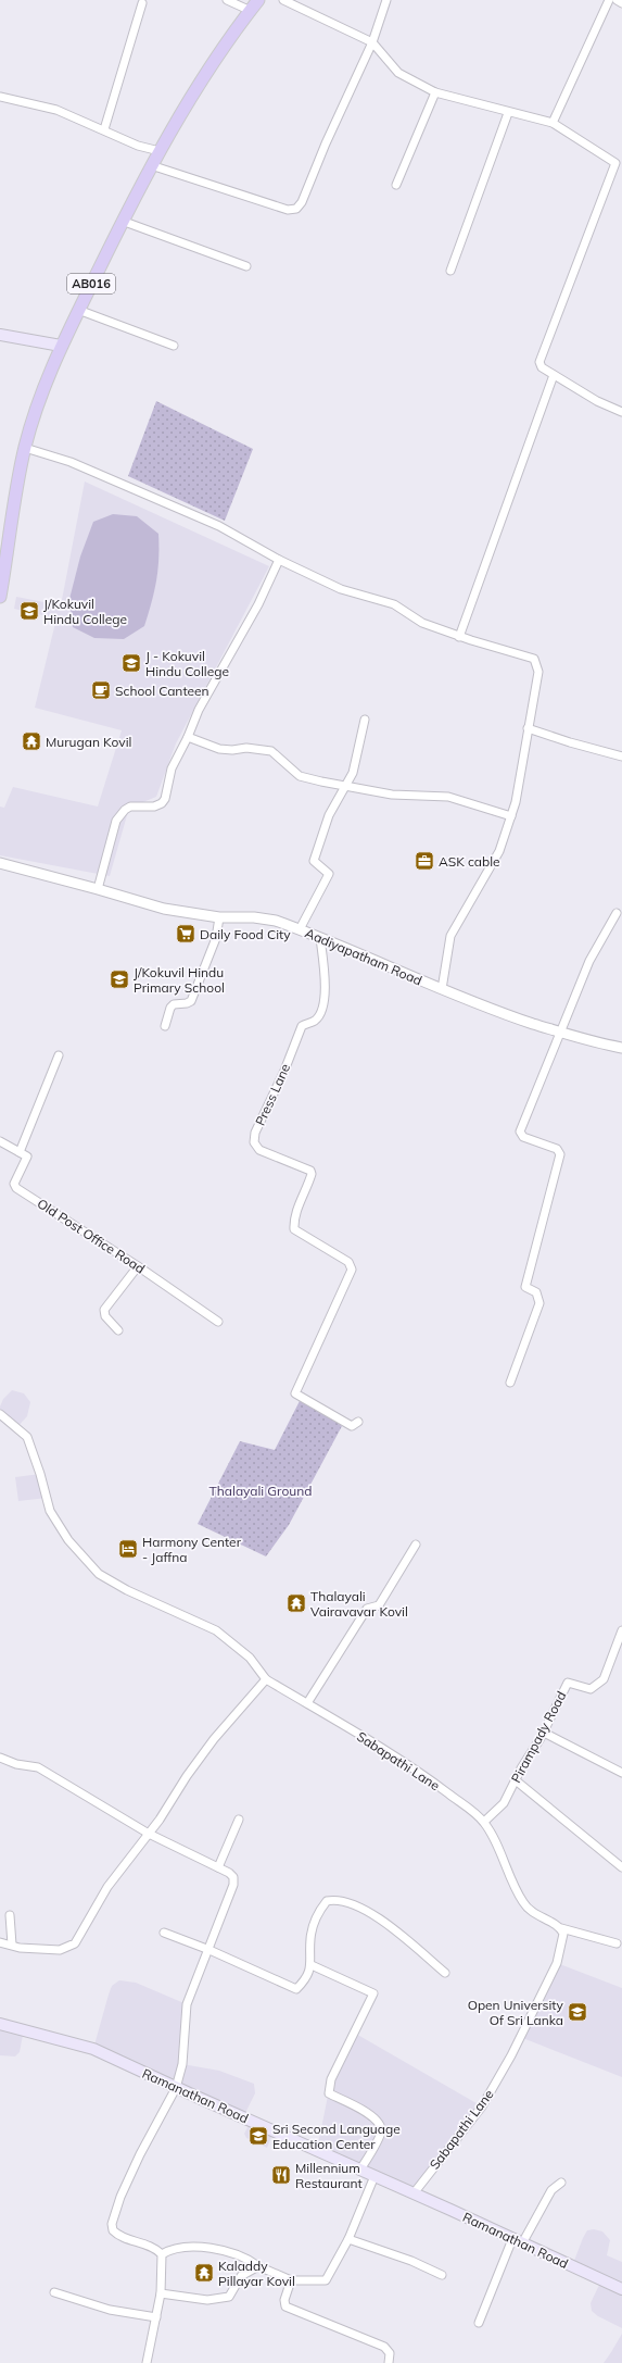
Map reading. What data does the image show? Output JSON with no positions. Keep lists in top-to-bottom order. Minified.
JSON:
{"streets":{"main road":["AB016","Ramanathan Road"],"street":["Aadiyapatham Road","Press Lane","Old Post Office Road","Pirampady Road","Sabapathi Lane"]},"crossings":[["Aadiyapatham Road","Press Lane"],["Pirampady Road","Sabapathi Lane"],["Sabapathi Lane","Ramanathan Road"]],"parks":["Thalayali Ground"],"places":{"school or university":["J/Kokuvil Hindu College","J - Kokuvil Hindu College","J/Kokuvil Hindu Primary School","Open University Of Sri Lanka","Sri Second Language Education Center"],"cafe":["School Canteen"],"temple":["Murugan Kovil","Thalayali Vairavavar Kovil","Kaladdy Pillayar Kovil"],"office":["ASK cable"],"supermarket":["Daily Food City"],"hotel":["Harmony Center - Jaffna"],"restaurant":["Millennium Restaurant"]}}
